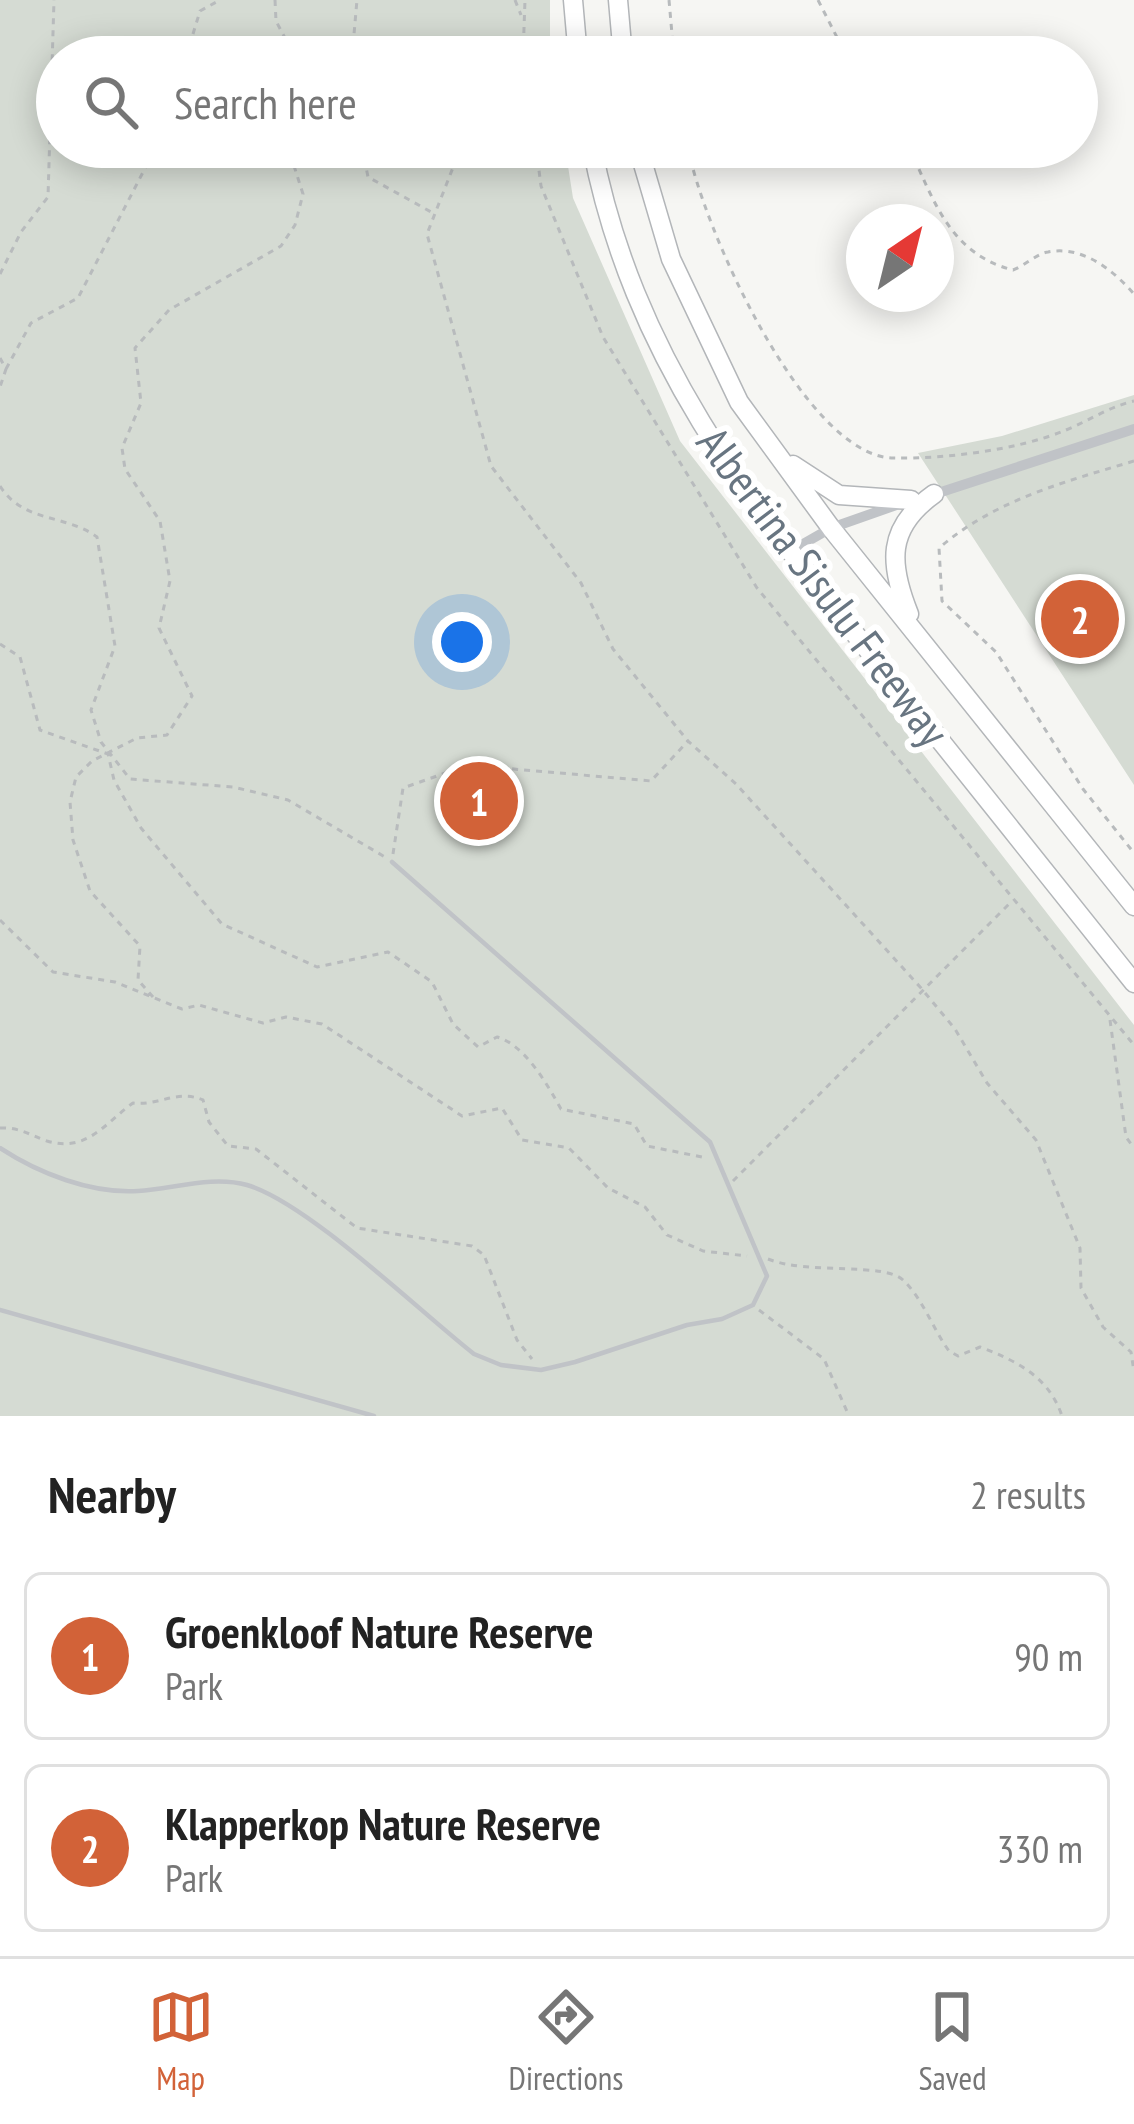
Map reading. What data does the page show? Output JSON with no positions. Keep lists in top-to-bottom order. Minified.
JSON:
{"streets":{"highway":["Albertina Sisulu Freeway"]},"north":"top right","page":{"search":"Search here","pins":["2","1"],"heading":["Nearby","2 results"],"list":[{"mark":"1","name":"Groenkloof Nature Reserve","note":"Park","value":"90 m"},{"mark":"2","name":"Klapperkop Nature Reserve","note":"Park","value":"330 m"}],"nav":["Map","Directions","Saved"]}}
